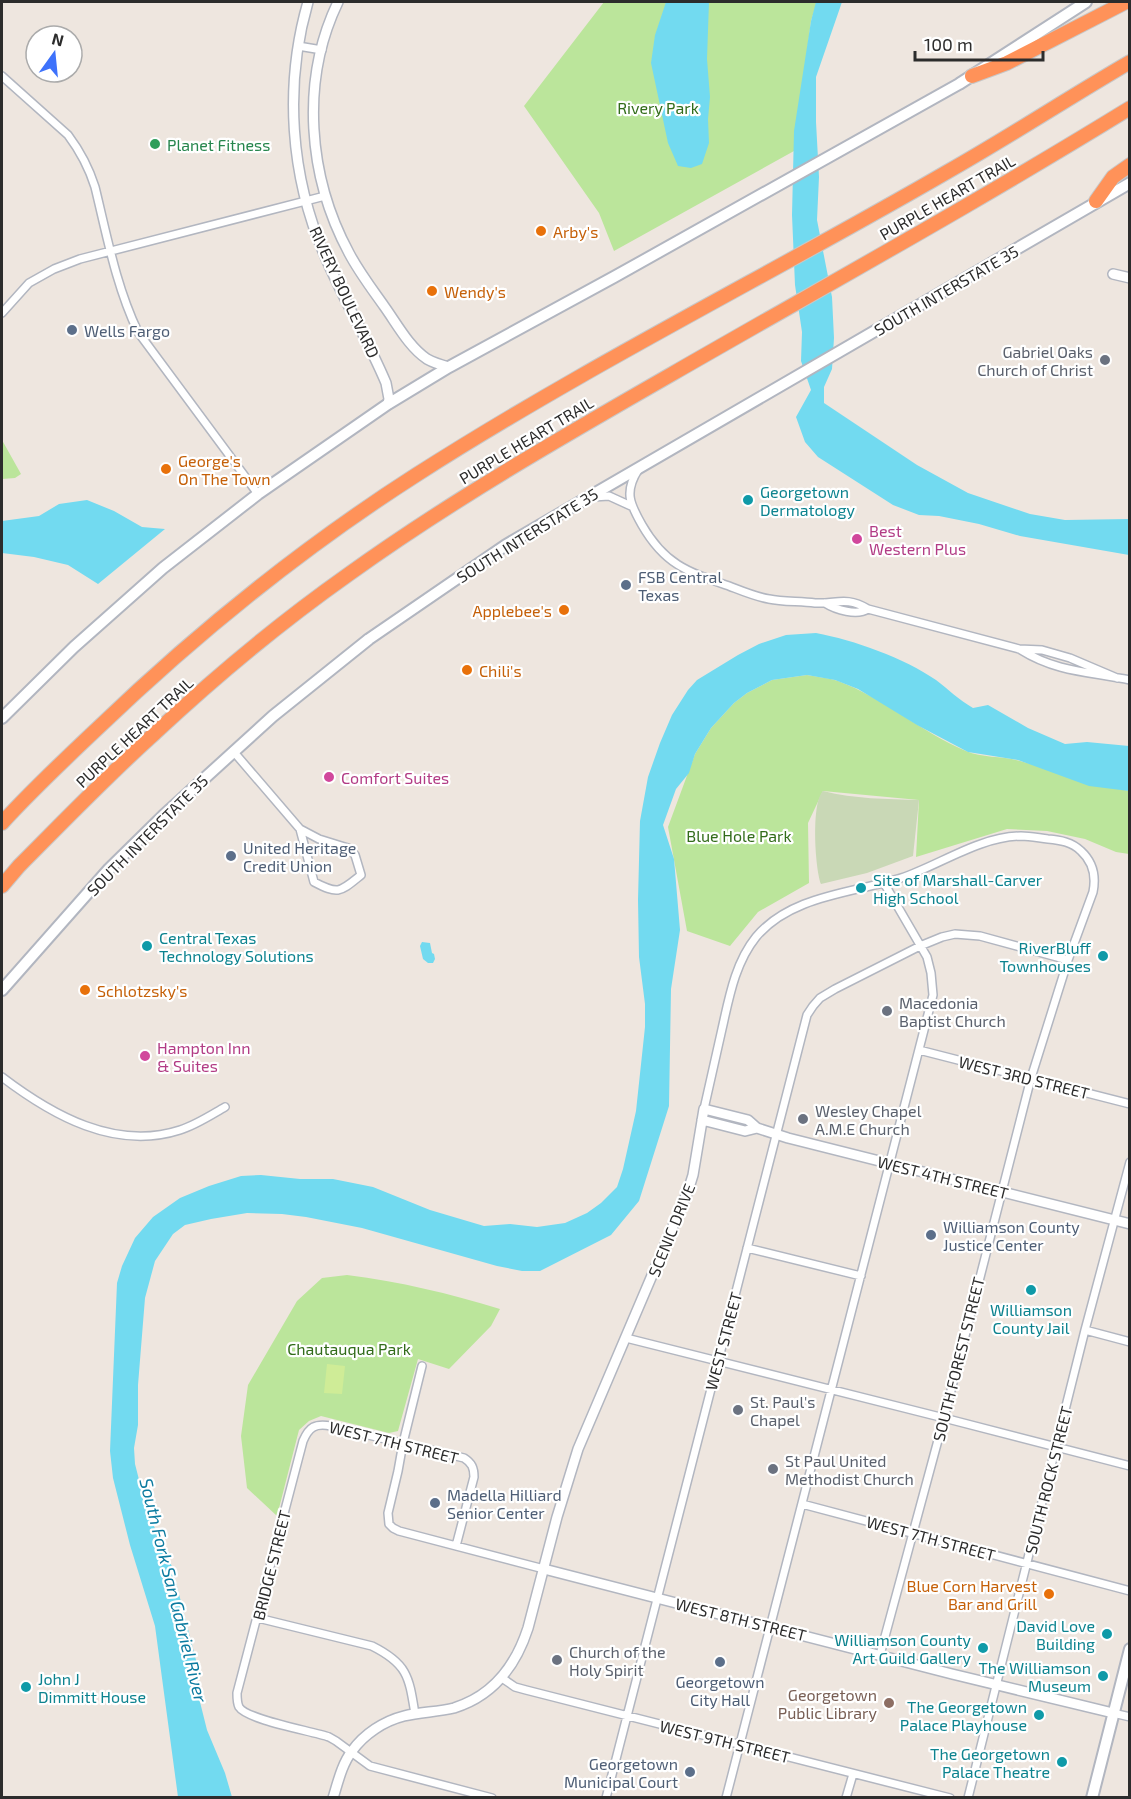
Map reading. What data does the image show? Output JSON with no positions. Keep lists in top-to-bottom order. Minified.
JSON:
{"streets":{"highway":["PURPLE HEART TRAIL"],"main road":["SOUTH INTERSTATE 35"],"street":["RIVERY BOULEVARD","WEST 3RD STREET","WEST 4TH STREET","SCENIC DRIVE","WEST STREET","SOUTH FOREST STREET","WEST 7TH STREET","SOUTH ROCK STREET","BRIDGE STREET","WEST 8TH STREET","WEST 9TH STREET"]},"crossings":[["WEST 3RD STREET","SOUTH FOREST STREET"],["WEST 4TH STREET","SCENIC DRIVE"],["WEST 4TH STREET","WEST STREET"],["WEST 4TH STREET","SOUTH FOREST STREET"],["WEST 4TH STREET","SOUTH ROCK STREET"],["SCENIC DRIVE","WEST STREET"],["SCENIC DRIVE","SOUTH FOREST STREET"],["SCENIC DRIVE","BRIDGE STREET"],["SCENIC DRIVE","WEST 8TH STREET"],["SCENIC DRIVE","WEST 9TH STREET"],["WEST STREET","SOUTH FOREST STREET"],["WEST STREET","WEST 8TH STREET"],["WEST STREET","WEST 9TH STREET"],["SOUTH FOREST STREET","WEST 7TH STREET"],["SOUTH FOREST STREET","WEST 8TH STREET"],["WEST 7TH STREET","SOUTH ROCK STREET"],["WEST 7TH STREET","BRIDGE STREET"],["WEST 7TH STREET","WEST 8TH STREET"],["SOUTH ROCK STREET","WEST 8TH STREET"]],"water":["South Fork San Gabriel River"],"parks":["Rivery Park","Blue Hole Park","Chautauqua Park"],"places":["Planet Fitness","Arby's","Wendy's","Wells Fargo","Gabriel Oaks Church of Christ","George's On The Town","Georgetown Dermatology","Best Western Plus","FSB Central Texas","Applebee's","Chili's","Comfort Suites","United Heritage Credit Union","Site of Marshall-Carver High School","Central Texas Technology Solutions","RiverBluff Townhouses","Schlotzsky's","Macedonia Baptist Church","Hampton Inn & Suites","Wesley Chapel A.M.E Church","Williamson County Justice Center","Williamson County Jail","St. Paul's Chapel","St Paul United Methodist Church","Madella Hilliard Senior Center","Blue Corn Harvest Bar and Grill","David Love Building","Williamson County Art Guild Gallery","Church of the Holy Spirit","Georgetown City Hall","The Williamson Museum","John J Dimmitt House","Georgetown Public Library","The Georgetown Palace Playhouse","The Georgetown Palace Theatre","Georgetown Municipal Court"],"scale_bar":"100 m","north":"top"}
